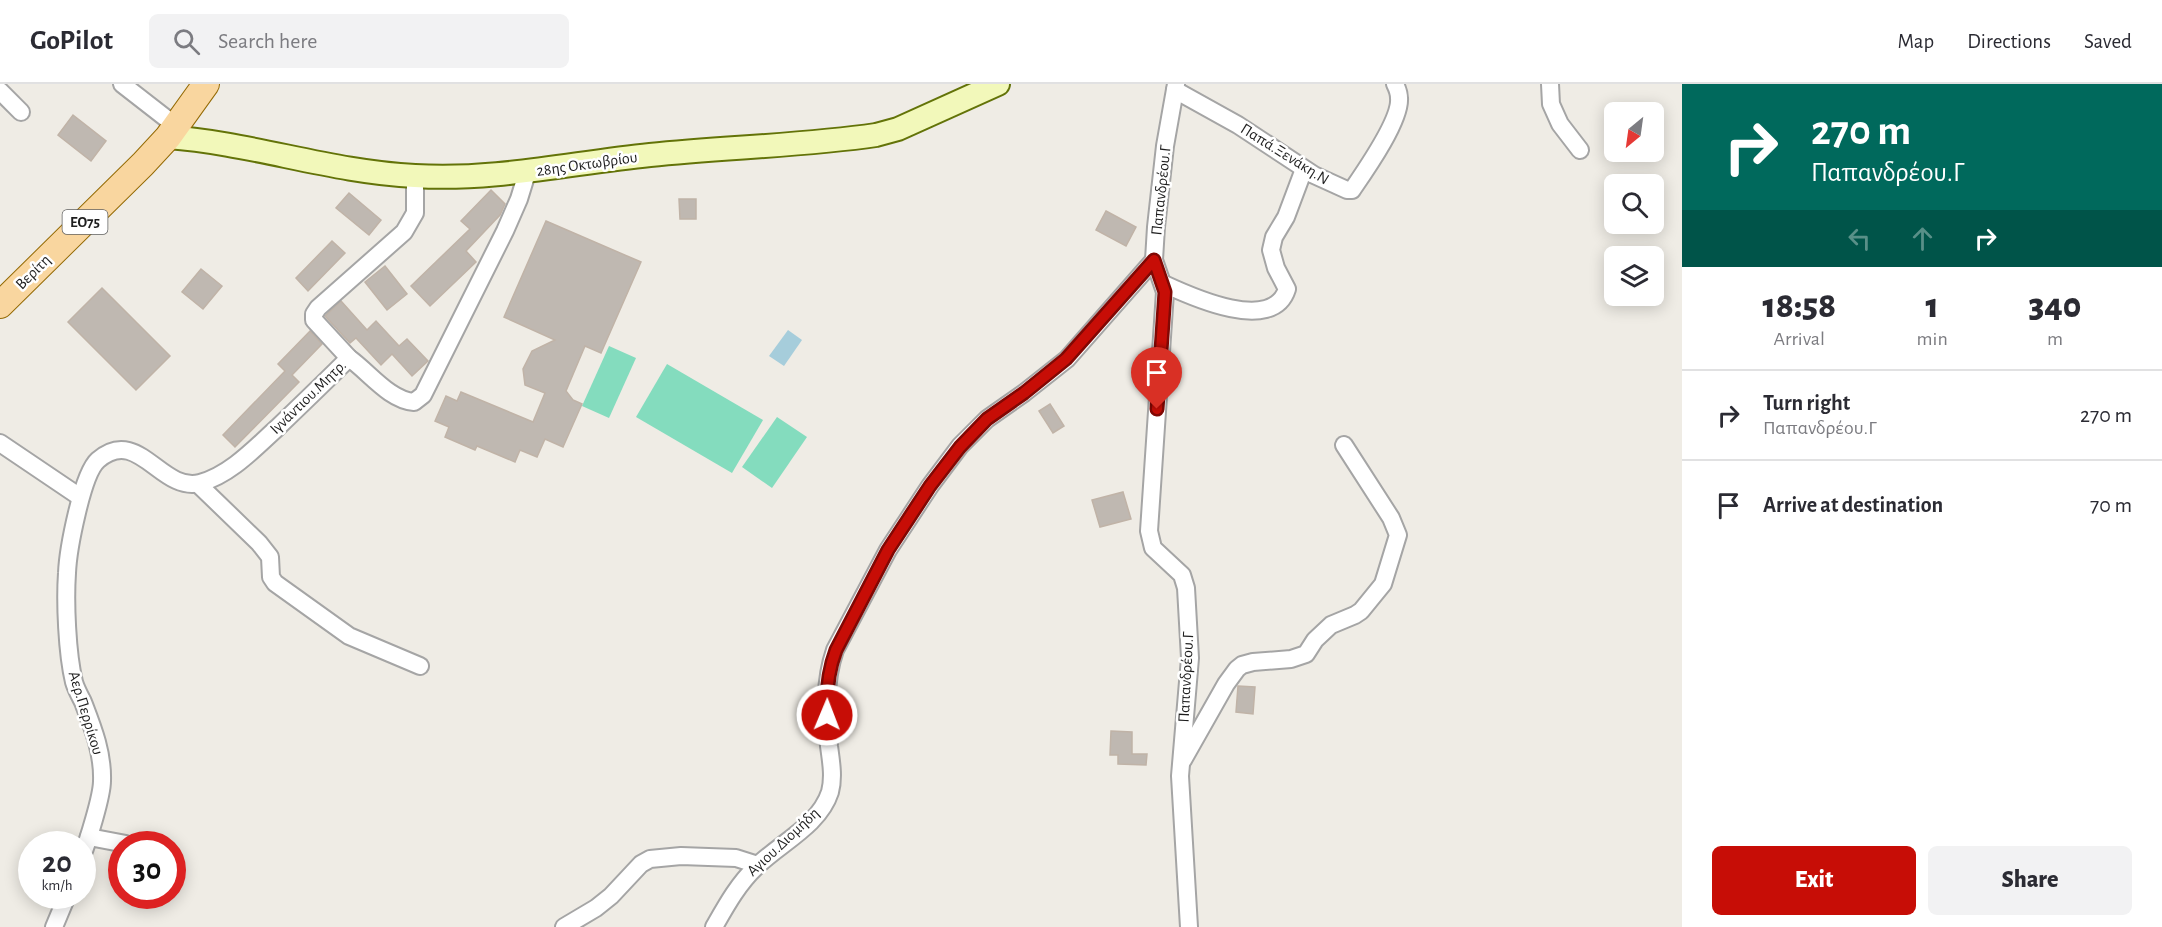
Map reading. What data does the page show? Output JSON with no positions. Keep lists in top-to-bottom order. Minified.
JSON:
{"streets":{"main road":["28ης Οκτωβρίου","ΕΟ75","Βερίτη"],"street":["Παπά.Ξενάκη.Ν","Παπανδρέου.Γ","Ιγνάντιου.Μητρ.","Αερ.Περρίκου","Αγιου.Διομήδη"]},"crossings":[["Παπά.Ξενάκη.Ν","Παπανδρέου.Γ"],["28ης Οκτωβρίου","ΕΟ75"],["28ης Οκτωβρίου","Βερίτη"],["28ης Οκτωβρίου","Ιγνάντιου.Μητρ."],["Παπανδρέου.Γ","Αγιου.Διομήδη"],["ΕΟ75","Βερίτη"]],"north":"bottom left","page":{"header":"GoPilot","search":"Search here","nav":["Map","Directions","Saved"],"turn":["270 m","Παπανδρέου.Γ"],"eta":["18:58","Arrival","1","min","340","m"],"list":[{"name":"Turn right","note":"Παπανδρέου.Γ","value":"270 m"},{"name":"Arrive at destination","value":"70 m"}],"speed":"20 km/h","limit":"30","buttons":["Exit","Share"]}}
